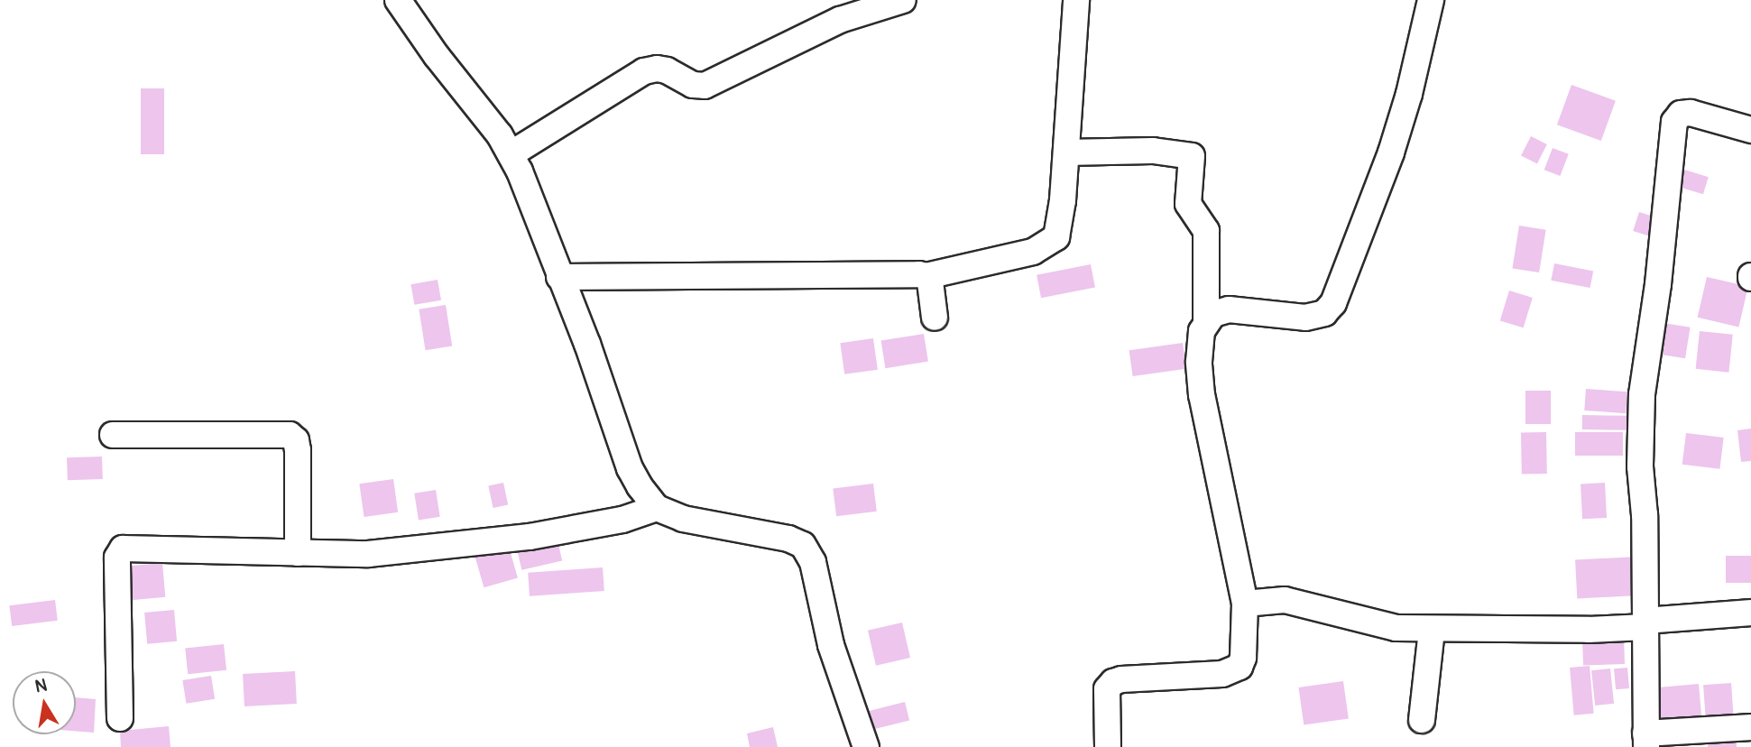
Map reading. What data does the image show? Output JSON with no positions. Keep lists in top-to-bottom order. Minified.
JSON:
{"north":"top"}
